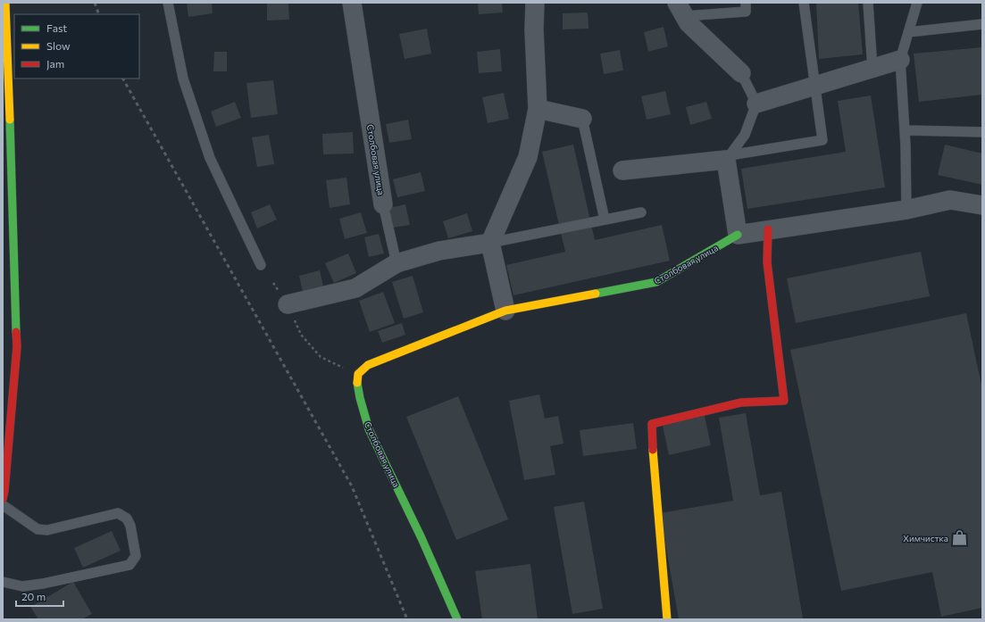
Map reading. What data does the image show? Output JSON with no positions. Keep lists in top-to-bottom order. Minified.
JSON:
{"streets":{"street":["Столбовая улица"]},"places":{"shop":["Химчистка"]},"legend":["Fast","Slow","Jam"],"scale_bar":"20 m"}
